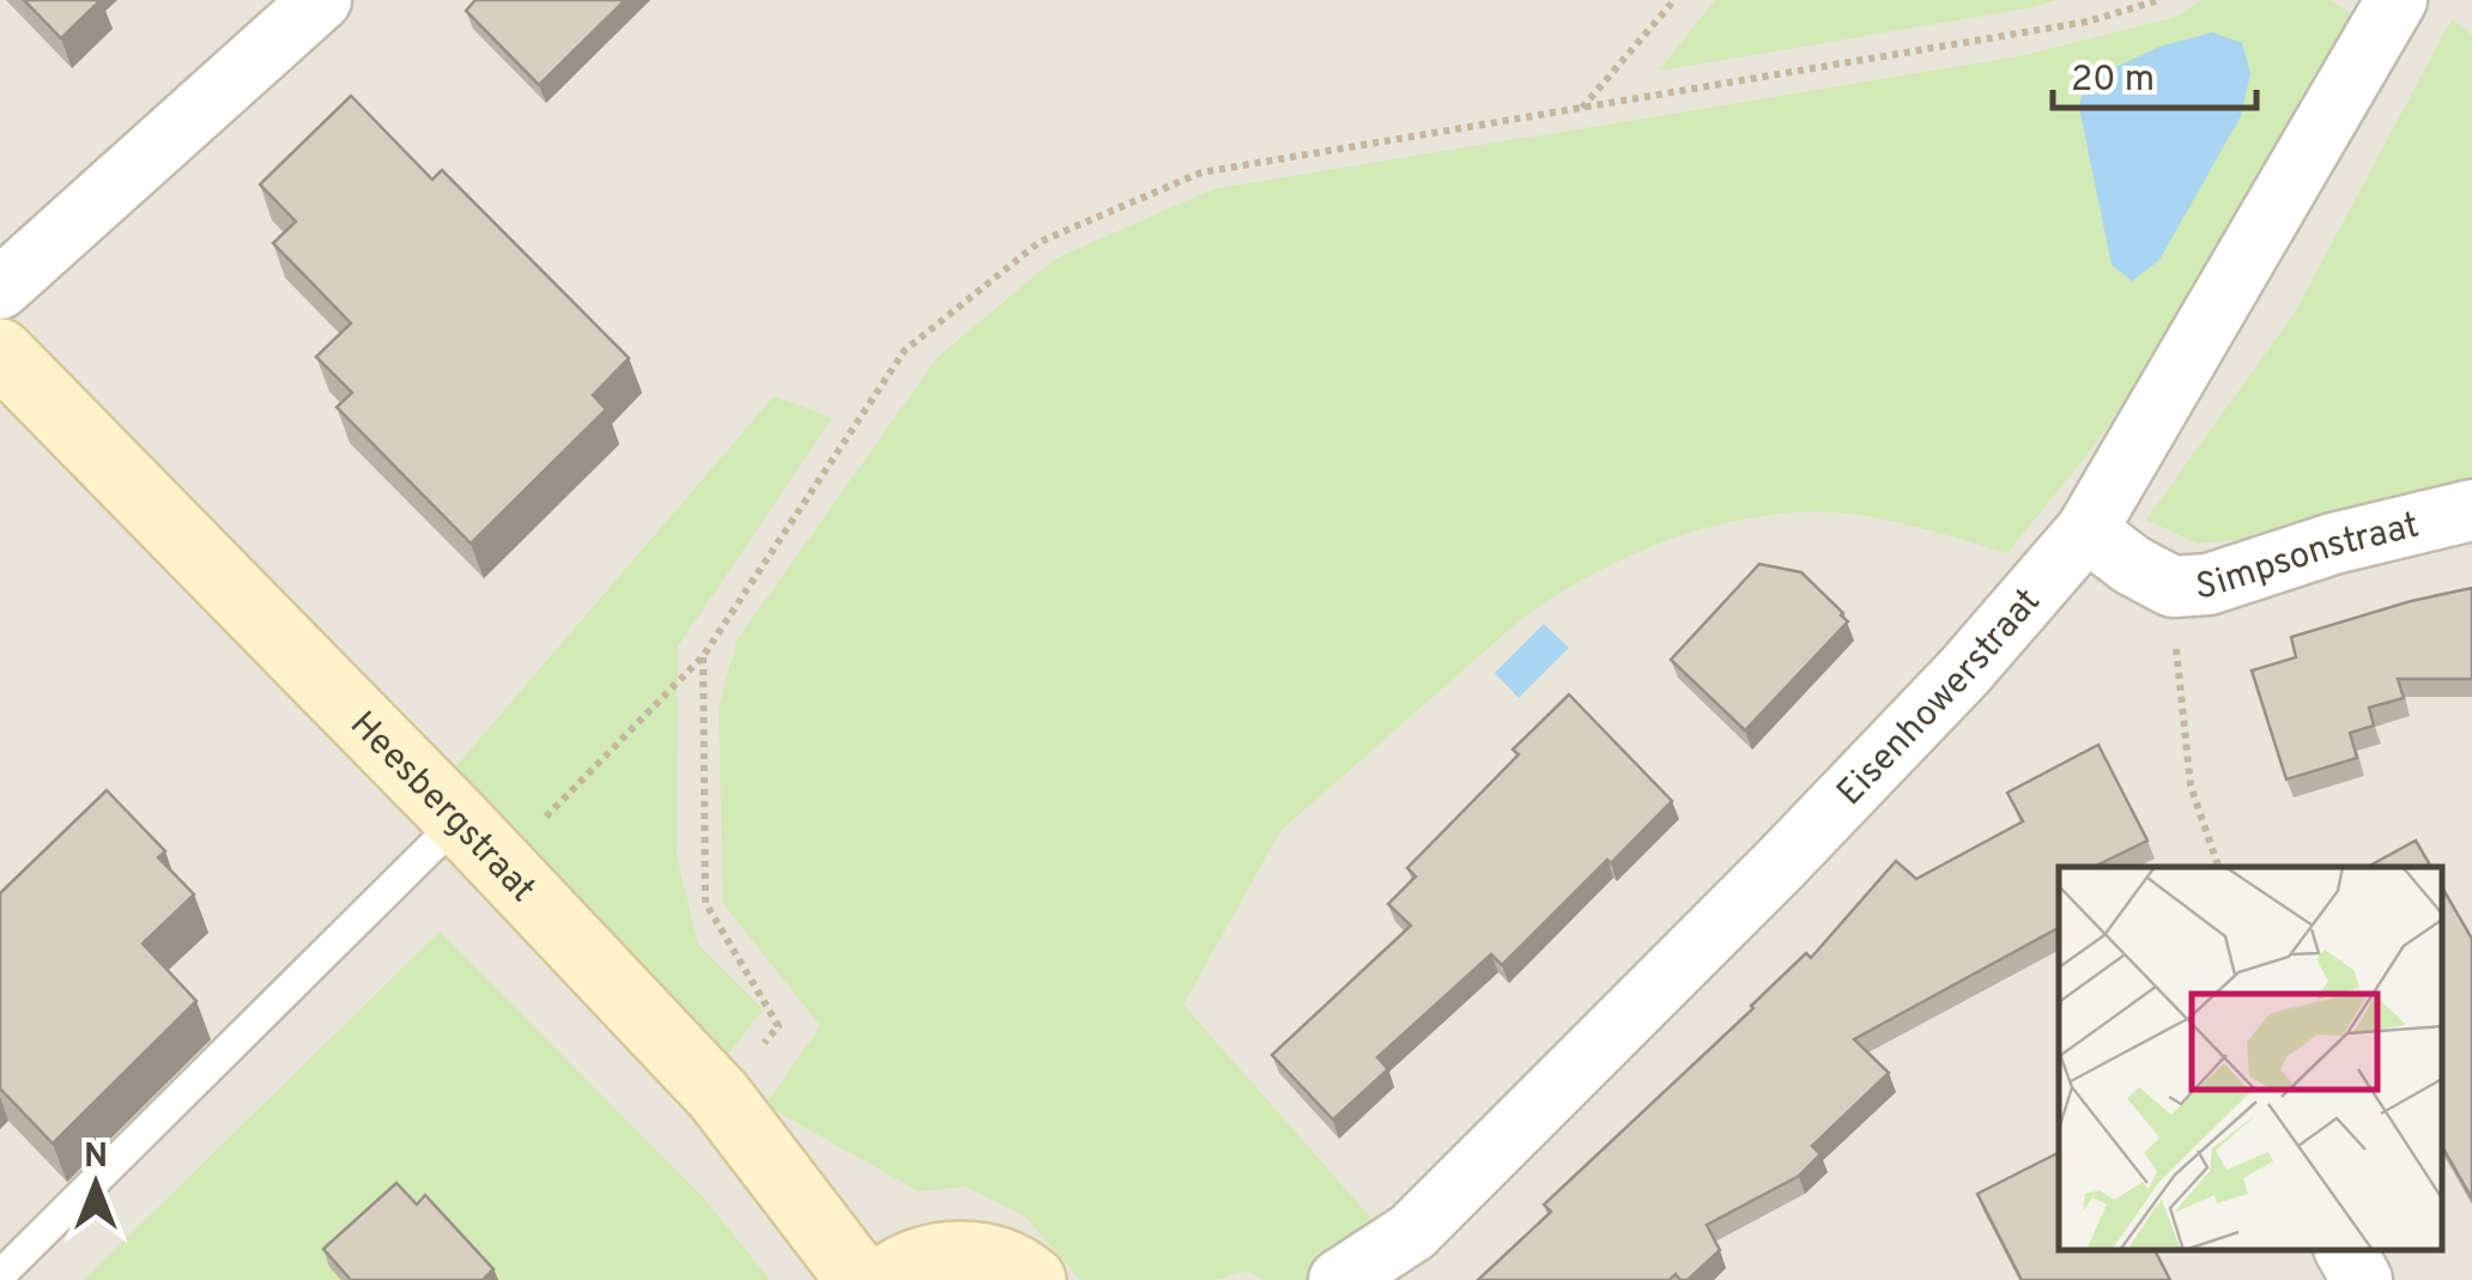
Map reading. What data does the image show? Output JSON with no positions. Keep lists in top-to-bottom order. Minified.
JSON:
{"streets":{"street":["Simpsonstraat","Eisenhowerstraat","Heesbergstraat"]},"crossings":[["Simpsonstraat","Eisenhowerstraat"]],"scale_bar":"20 m","north":"top"}
